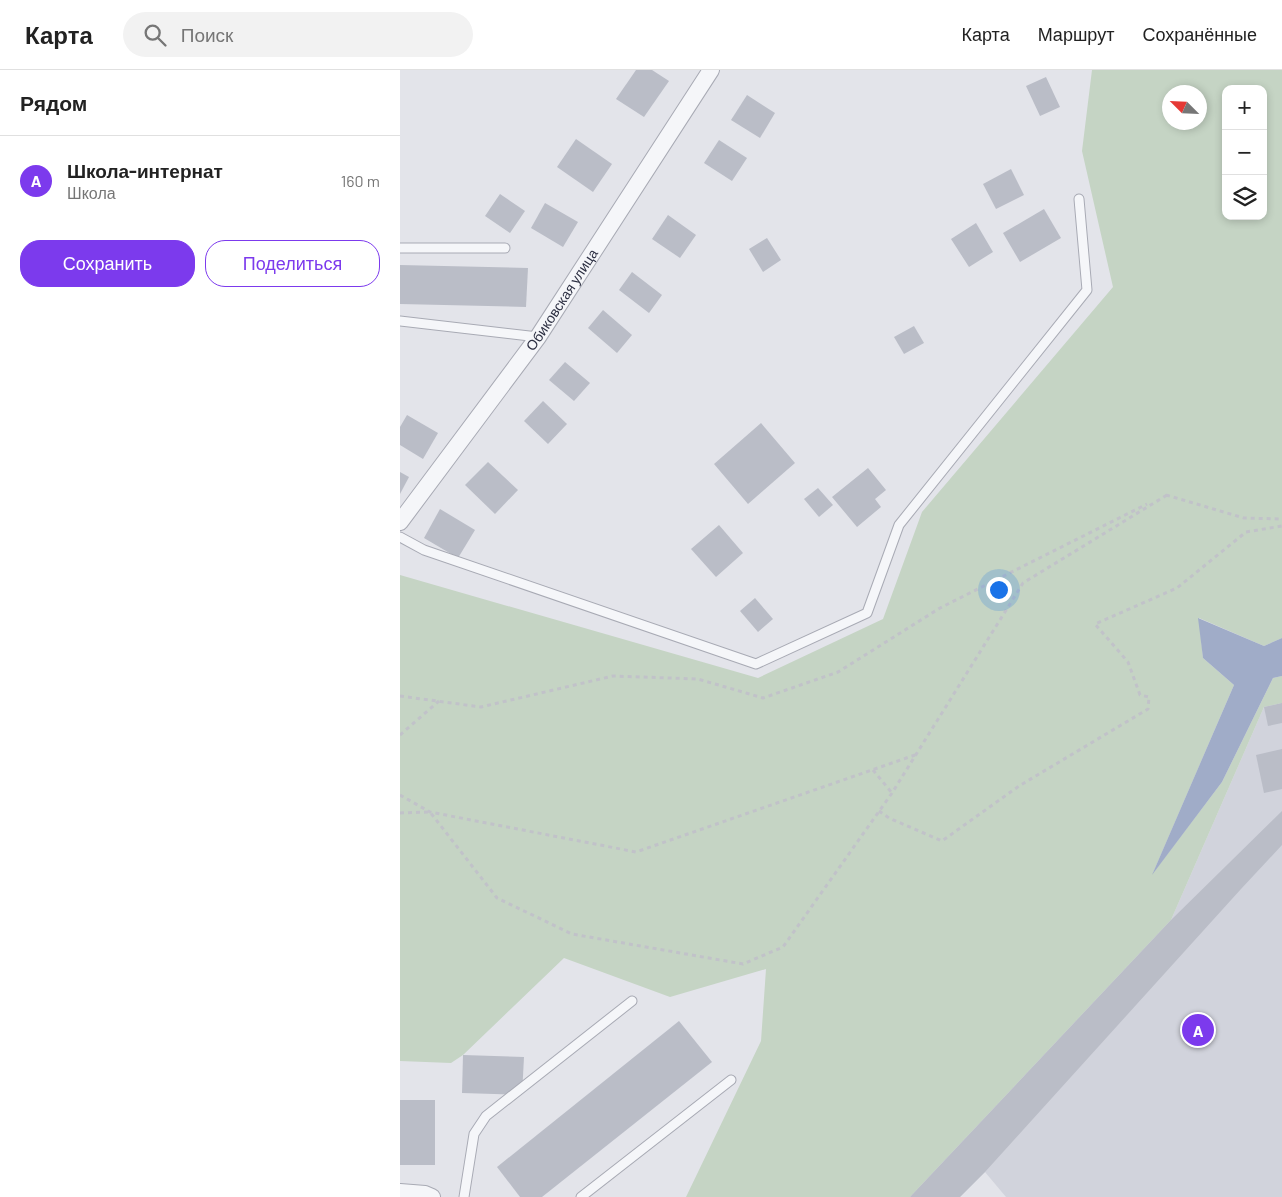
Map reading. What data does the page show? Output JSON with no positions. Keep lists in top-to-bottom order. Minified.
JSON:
{"streets":{"street":["Обиковская улица"]},"north":"top left","page":{"header":"Карта","search":"Поиск","nav":["Карта","Маршрут","Сохранённые"],"heading":"Рядом","map_buttons":["+","−"],"list":[{"mark":"A","name":"Школа-интернат","note":"Школа","value":"160 m"}],"buttons":["Сохранить","Поделиться"],"pins":"A"}}
